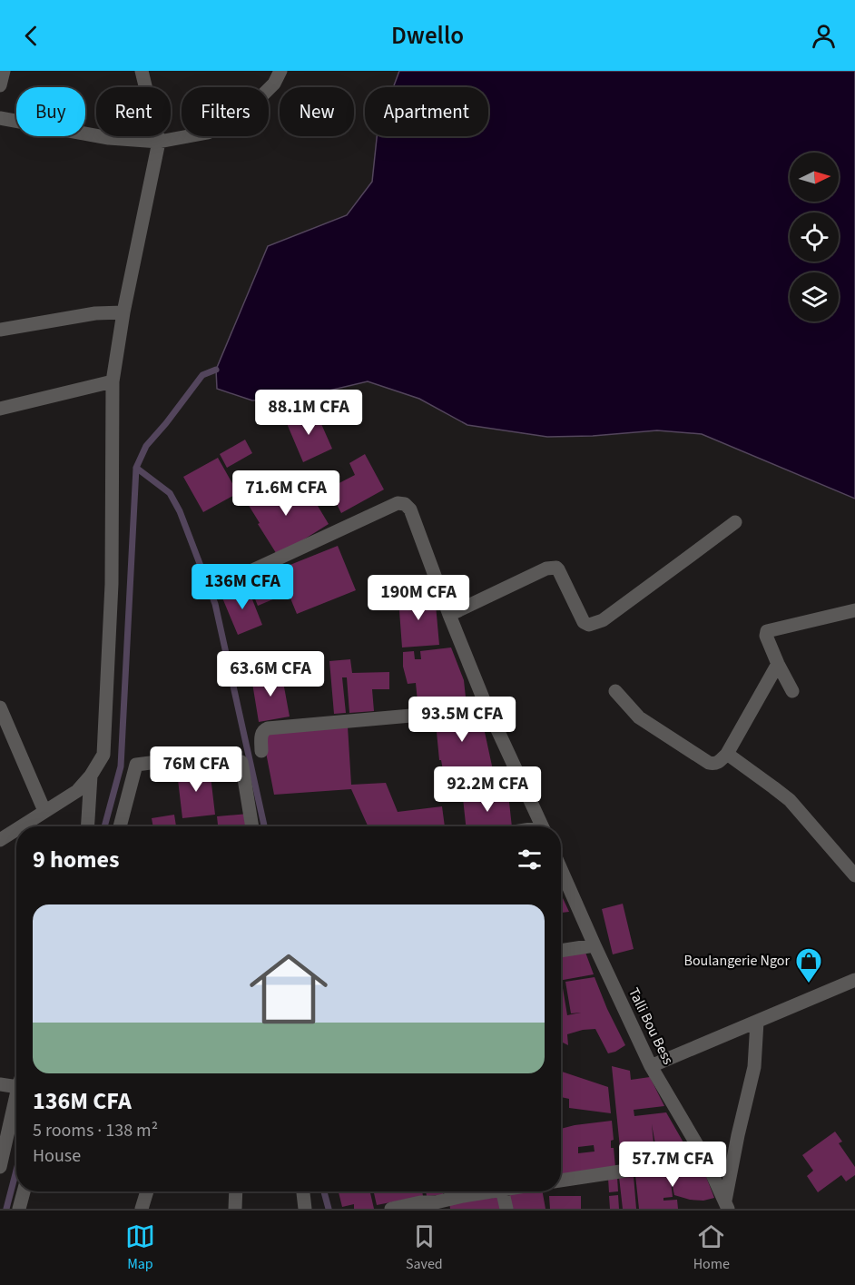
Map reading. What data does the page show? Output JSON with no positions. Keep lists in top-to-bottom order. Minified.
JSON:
{"streets":{"street":["Talli Bou Bess"]},"places":{"shop":["Boulangerie Ngor"]},"north":"right","page":{"header":"Dwello","chip":["Buy","Rent","Filters","New","Apartment"],"price":["88.1M CFA","71.6M CFA","136M CFA","190M CFA","63.6M CFA","93.5M CFA","76M CFA","92.2M CFA","57.7M CFA"],"heading":"9 homes","list":[{"name":"136M CFA","note":"5 rooms · 138 m² · House"}],"tabs":["Map","Saved","Home"]}}
